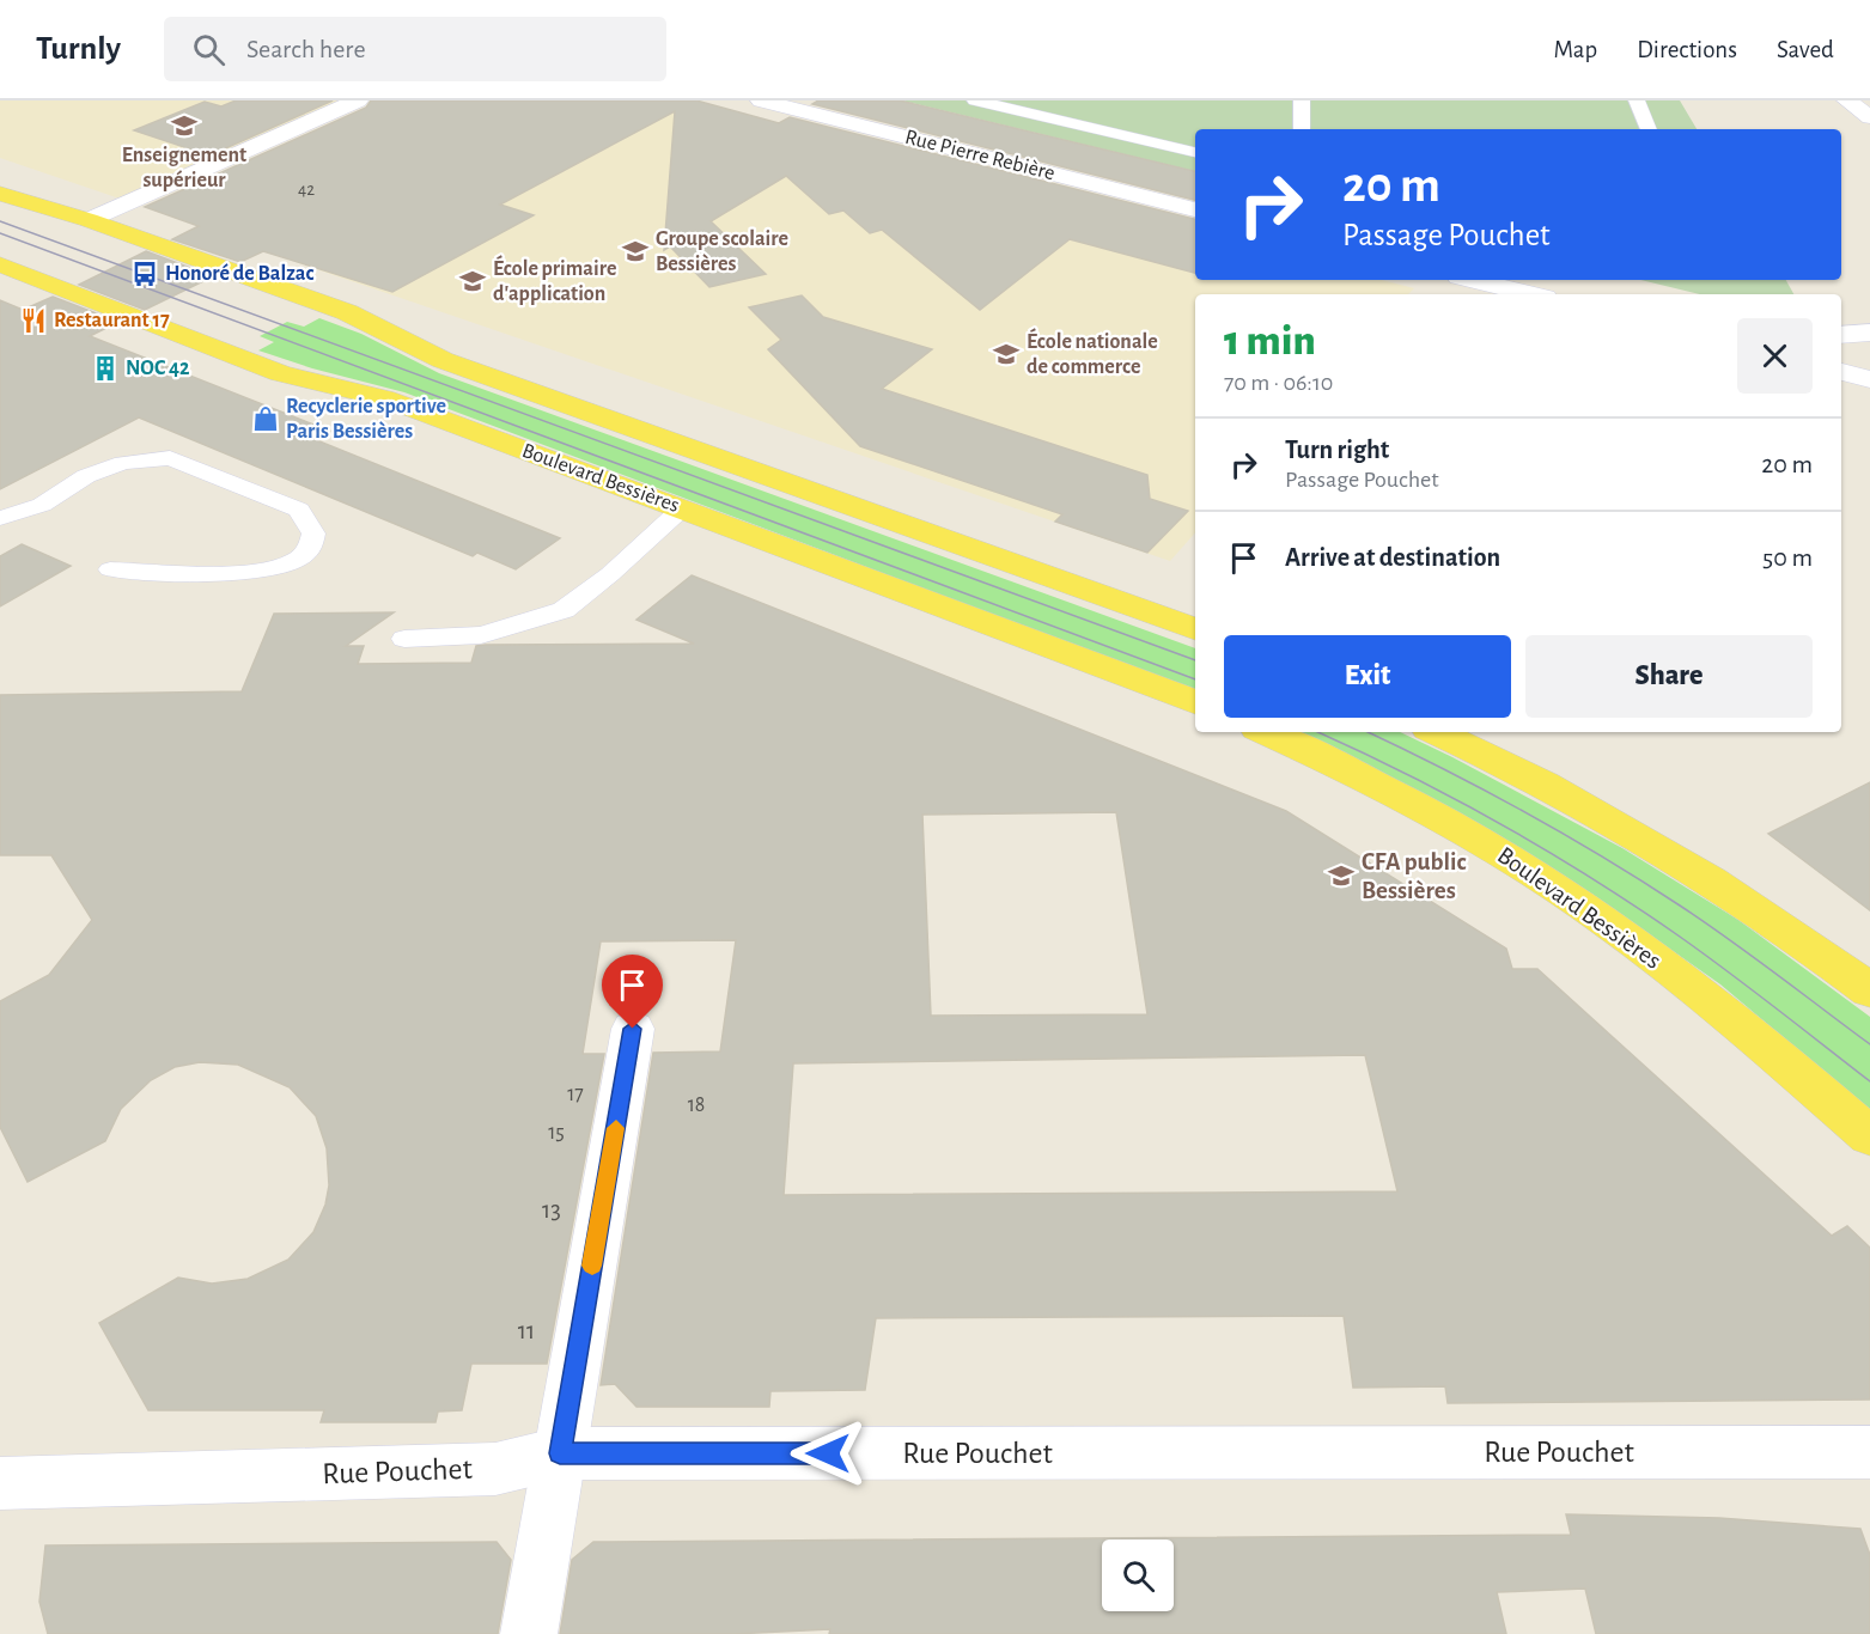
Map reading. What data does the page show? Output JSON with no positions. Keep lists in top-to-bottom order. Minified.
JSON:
{"streets":{"main road":["Boulevard Bessières"],"street":["Rue Pierre Rebière","Rue Pouchet"]},"places":{"school or university":["Enseignement supérieur","Groupe scolaire Bessières","École primaire d'application","École nationale de commerce","CFA public Bessières"],"bus stop":["Honoré de Balzac"],"restaurant":["Restaurant 17"],"building":["NOC 42"],"shop":["Recyclerie sportive Paris Bessières"]},"house_numbers":["42","17","18","15","13","11"],"page":{"header":"Turnly","search":"Search here","nav":["Map","Directions","Saved"],"turn":["20 m","Passage Pouchet"],"heading":["1 min","70 m · 06:10"],"list":[{"name":"Turn right","note":"Passage Pouchet","value":"20 m"},{"name":"Arrive at destination","value":"50 m"}],"buttons":["Exit","Share"]}}
